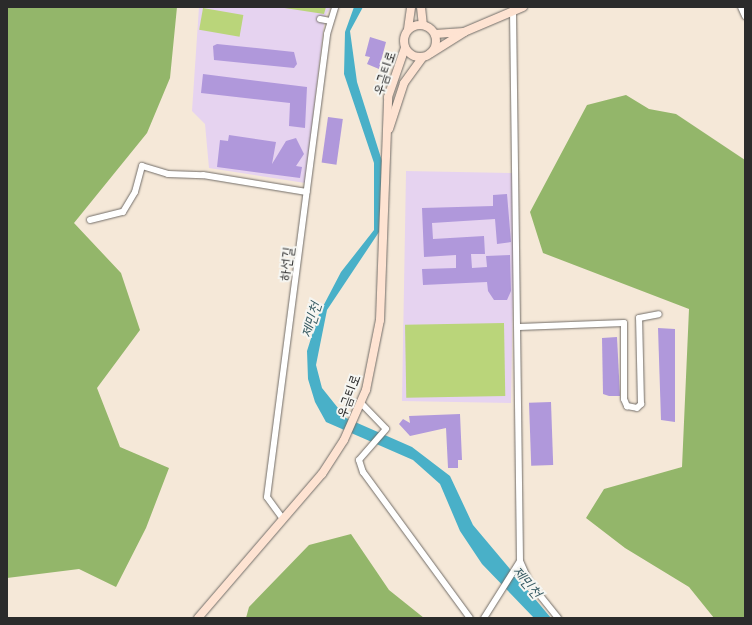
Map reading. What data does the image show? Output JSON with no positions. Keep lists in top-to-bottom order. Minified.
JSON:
{"streets":{"main road":["우금티로"],"street":["하선길"]},"crossings":[["우금티로","하선길"]],"water":["제민천"]}
